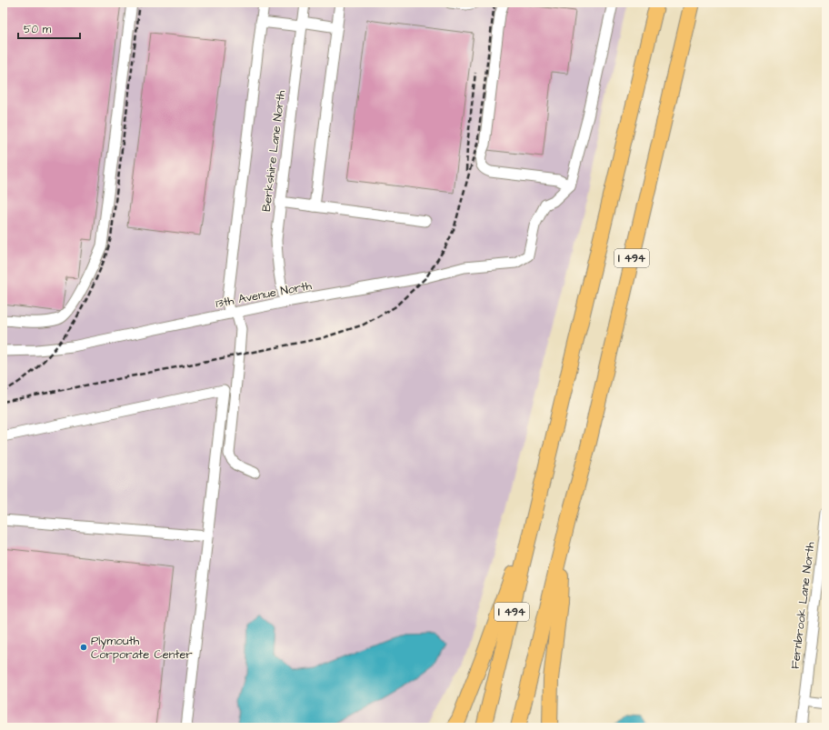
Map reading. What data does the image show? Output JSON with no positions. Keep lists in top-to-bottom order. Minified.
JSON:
{"streets":{"highway":["I 494"],"street":["Berkshire Lane North","13th Avenue North","Fernbrook Lane North"]},"crossings":[["Berkshire Lane North","13th Avenue North"]],"places":["Plymouth Corporate Center"],"scale_bar":"50 m"}
